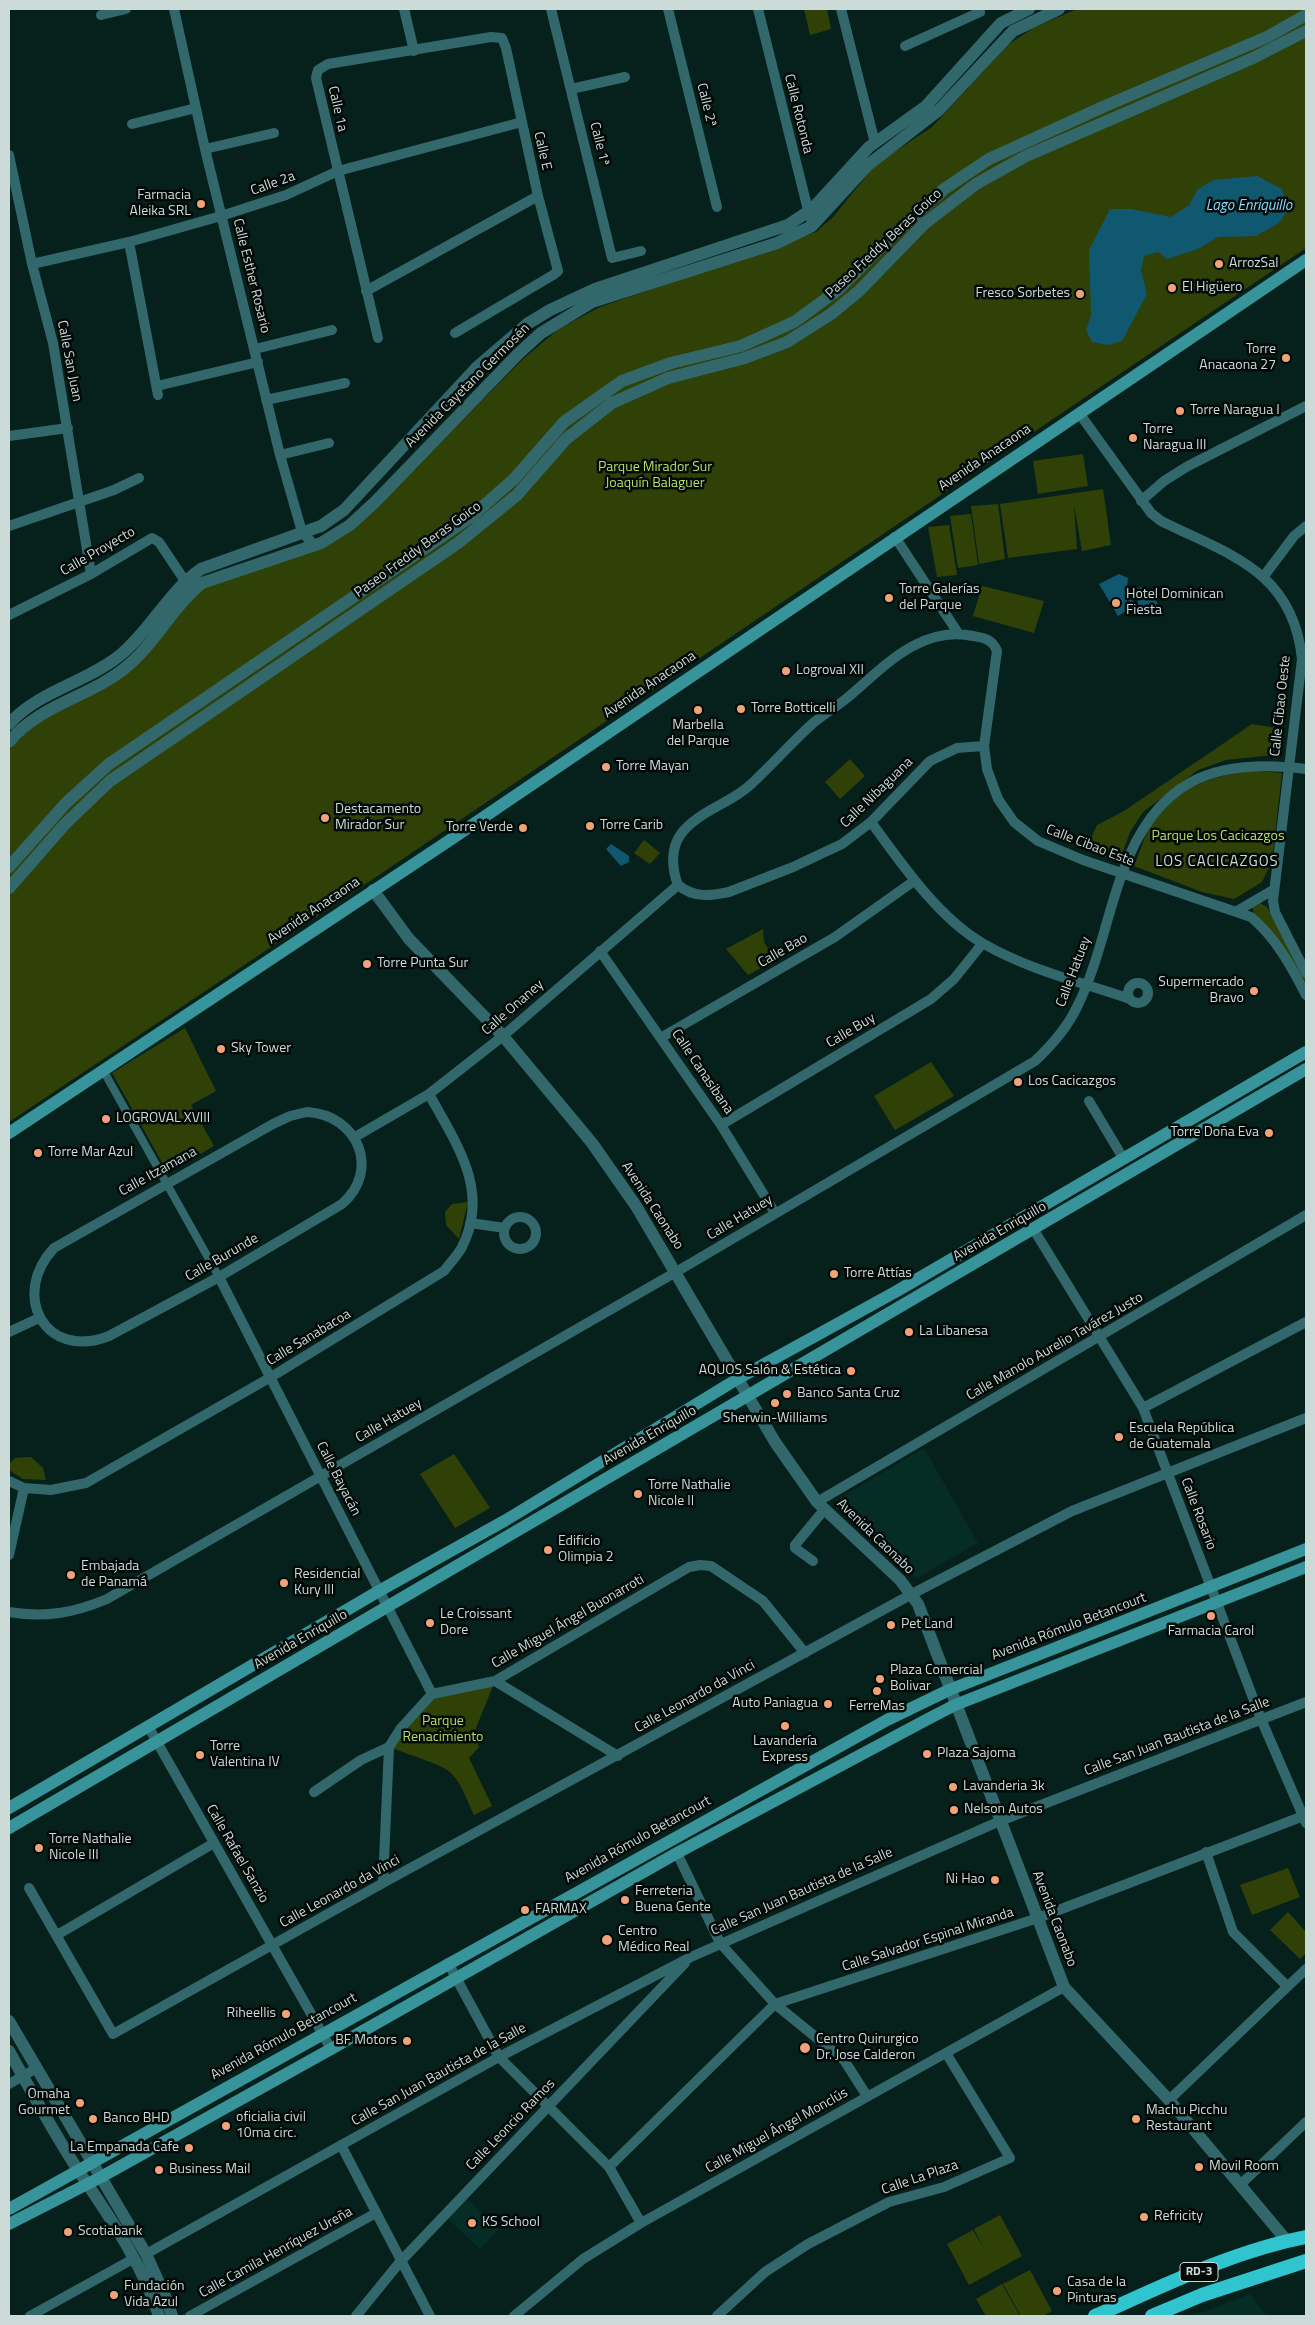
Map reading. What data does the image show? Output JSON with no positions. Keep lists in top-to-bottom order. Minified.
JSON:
{"streets":{"highway":["RD-3"],"main road":["Avenida Anacaona","Avenida Enriquillo","Avenida Rómulo Betancourt"],"street":["Calle 2ª","Calle 1a","Calle Rotonda","Calle 1ª","Calle E","Calle 2a","Paseo Freddy Beras Goico","Calle Esther Rosario","Calle San Juan","Avenida Cayetano Germosén","Calle Proyecto","Calle Cibao Oeste","Calle Nibaguana","Calle Cibao Este","Calle Bao","Calle Hatuey","Calle Onaney","Calle Buy","Calle Canasibana","Calle Itzamana","Avenida Caonabo","Calle Burunde","Calle Sanabacoa","Calle Manolo Aurelio Tavárez Justo","Calle Bayacán","Calle Rosario","Calle Miguel Ángel Buonarroti","Calle Leonardo da Vinci","Calle San Juan Bautista de la Salle","Calle Rafael Sanzio","Calle Salvador Espinal Miranda","Calle Leoncio Ramos","Calle Miguel Ángel Monclús","Calle La Plaza","Calle Camila Henríquez Ureña"]},"crossings":[["Calle 1a","Calle E"],["Calle 1a","Calle 2a"],["Calle Rotonda","Avenida Cayetano Germosén"],["Calle E","Calle 2a"],["Calle 2a","Calle Esther Rosario"],["Calle 2a","Calle San Juan"],["Calle Esther Rosario","Avenida Cayetano Germosén"],["Calle San Juan","Calle Proyecto"],["Avenida Cayetano Germosén","Calle Proyecto"],["Avenida Anacaona","Calle Cibao Oeste"],["Avenida Anacaona","Avenida Caonabo"],["Calle Cibao Oeste","Calle Hatuey"],["Calle Nibaguana","Calle Cibao Este"],["Calle Nibaguana","Calle Onaney"],["Calle Cibao Este","Calle Hatuey"],["Calle Bao","Calle Canasibana"],["Calle Hatuey","Calle Canasibana"],["Calle Hatuey","Avenida Caonabo"],["Calle Hatuey","Calle Bayacán"],["Calle Onaney","Calle Canasibana"],["Calle Onaney","Avenida Caonabo"],["Calle Onaney","Calle Burunde"],["Calle Onaney","Calle Sanabacoa"],["Calle Buy","Calle Canasibana"],["Calle Itzamana","Calle Burunde"],["Avenida Caonabo","Avenida Enriquillo"],["Avenida Caonabo","Calle Manolo Aurelio Tavárez Justo"],["Avenida Caonabo","Avenida Rómulo Betancourt"],["Avenida Caonabo","Calle Leonardo da Vinci"],["Avenida Caonabo","Calle San Juan Bautista de la Salle"],["Avenida Caonabo","Calle Salvador Espinal Miranda"],["Avenida Caonabo","Calle Miguel Ángel Monclús"],["Avenida Caonabo","RD-3"],["Avenida Enriquillo","Calle Bayacán"],["Avenida Enriquillo","Calle Rosario"],["Avenida Enriquillo","Calle Rafael Sanzio"],["Calle Burunde","Calle Bayacán"],["Calle Sanabacoa","Calle Bayacán"],["Calle Manolo Aurelio Tavárez Justo","Calle Rosario"],["Calle Bayacán","Calle Miguel Ángel Buonarroti"],["Calle Rosario","Avenida Rómulo Betancourt"],["Calle Rosario","Calle Leonardo da Vinci"],["Calle Rosario","Calle San Juan Bautista de la Salle"],["Calle Rosario","Calle Salvador Espinal Miranda"],["Calle Miguel Ángel Buonarroti","Calle Leonardo da Vinci"],["Avenida Rómulo Betancourt","Calle Rafael Sanzio"],["Calle Leonardo da Vinci","Calle Rafael Sanzio"],["Calle San Juan Bautista de la Salle","Calle Leoncio Ramos"],["Calle Miguel Ángel Monclús","Calle La Plaza"]],"districts":["LOS CACICAZGOS"],"water":["Lago Enriquillo"],"parks":["Parque Mirador Sur Joaquín Balaguer","Parque Los Cacicazgos","Parque Renacimiento"],"places":["Farmacia Aleika SRL","ArrozSal","El Higüero","Fresco Sorbetes","Torre Anacaona 27","Torre Naragua I","Torre Naragua III","Torre Galerías del Parque","Hotel Dominican Fiesta","Logroval XII","Torre Botticelli","Marbella del Parque","Torre Mayan","Destacamento Mirador Sur","Torre Carib","Torre Verde","Torre Punta Sur","Supermercado Bravo","Sky Tower","Los Cacicazgos","LOGROVAL XVIII","Torre Doña Eva","Torre Mar Azul","Torre Attías","La Libanesa","AQUOS Salón & Estética","Banco Santa Cruz","Sherwin-Williams","Escuela República de Guatemala","Torre Nathalie Nicole II","Edificio Olimpia 2","Embajada de Panamá","Residencial Kury III","Farmacia Carol","Le Croissant Dore","Pet Land","Plaza Comercial Bolivar","FerreMas","Auto Paniagua","Lavandería Express","Plaza Sajoma","Torre Valentina IV","Lavanderia 3k","Nelson Autos","Torre Nathalie Nicole III","Ni Hao","Ferreteria Buena Gente","FARMAX","Centro Médico Real","Riheellis","BF Motors","Centro Quirurgico Dr. Jose Calderon","Omaha Gourmet","Banco BHD","Machu Picchu Restaurant","oficialia civil 10ma circ.","La Empanada Cafe","Movil Room","Business Mail","Refricity","KS School","Scotiabank","Casa de la Pinturas","Fundación Vida Azul"]}
